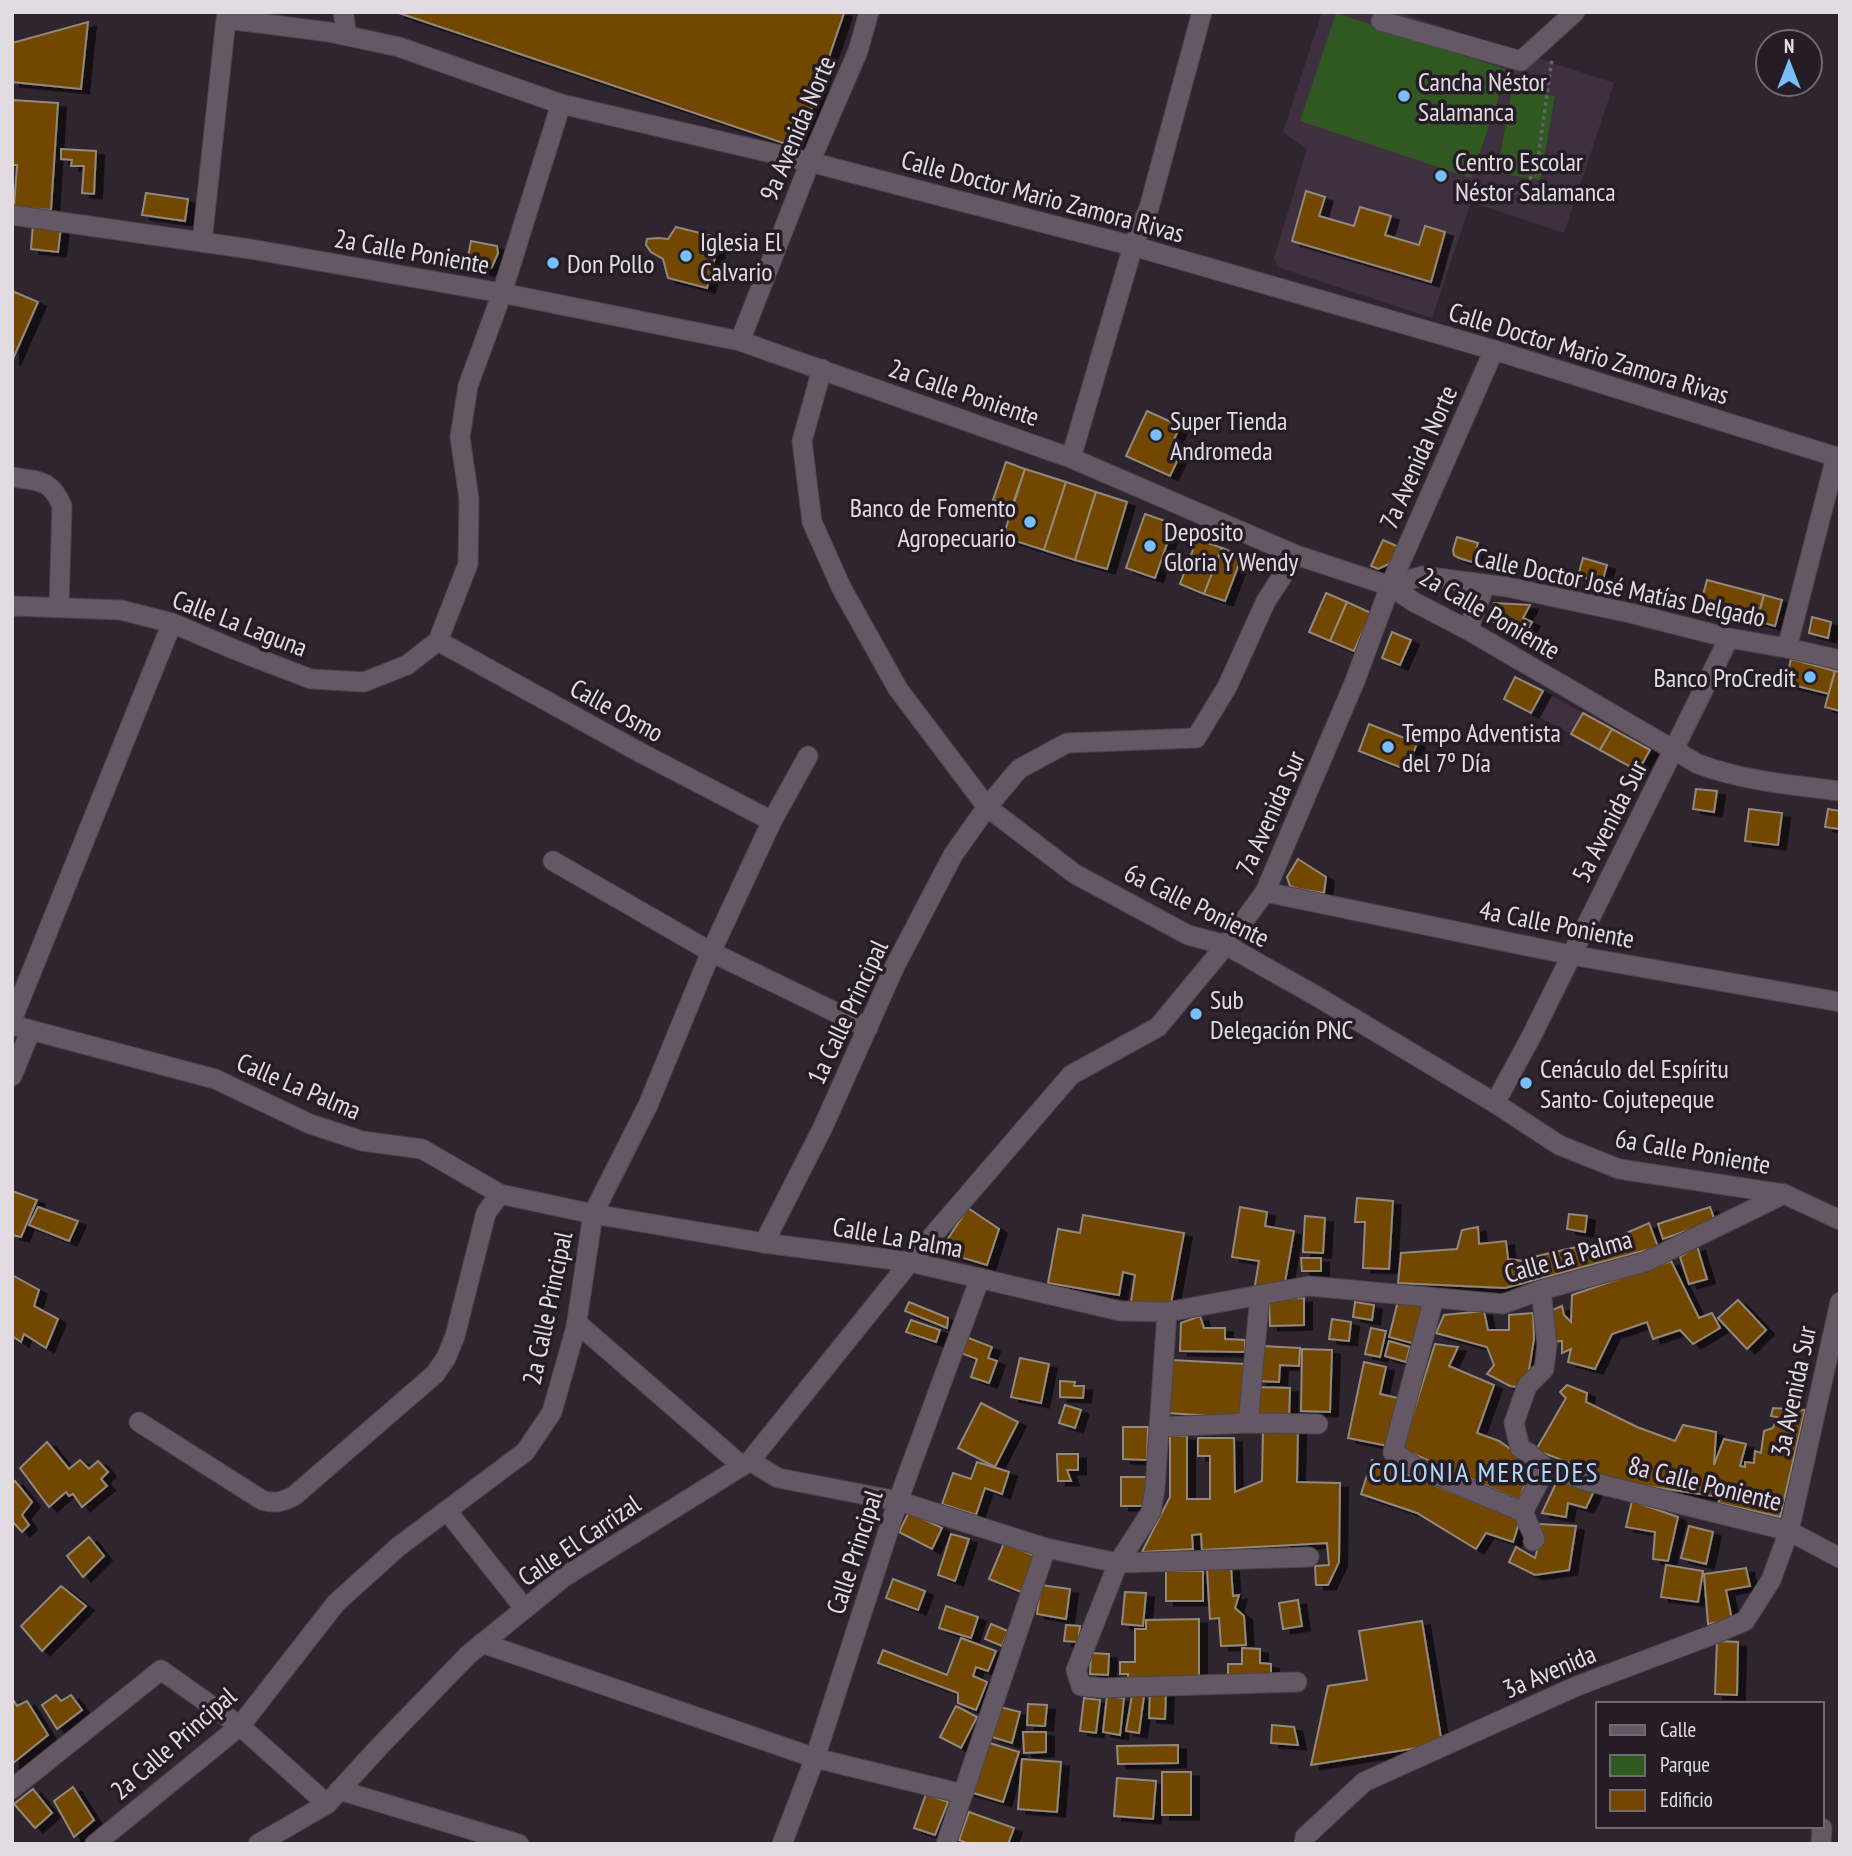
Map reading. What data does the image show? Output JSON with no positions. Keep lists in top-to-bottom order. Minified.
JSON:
{"streets":{"street":["9a Avenida Norte","Calle Doctor Mario Zamora Rivas","2a Calle Poniente","7a Avenida Norte","Calle Doctor José Matías Delgado","Calle La Laguna","Calle Osmo","7a Avenida Sur","5a Avenida Sur","6a Calle Poniente","4a Calle Poniente","1a Calle Principal","Calle La Palma","2a Calle Principal","3a Avenida Sur","8a Calle Poniente","Calle El Carrizal","Calle Principal","3a Avenida"]},"crossings":[["9a Avenida Norte","Calle Doctor Mario Zamora Rivas"],["9a Avenida Norte","2a Calle Poniente"],["Calle Doctor Mario Zamora Rivas","2a Calle Poniente"],["Calle Doctor Mario Zamora Rivas","7a Avenida Norte"],["2a Calle Poniente","7a Avenida Norte"],["2a Calle Poniente","Calle Doctor José Matías Delgado"],["2a Calle Poniente","7a Avenida Sur"],["2a Calle Poniente","5a Avenida Sur"],["2a Calle Poniente","6a Calle Poniente"],["2a Calle Poniente","1a Calle Principal"],["7a Avenida Norte","Calle Doctor José Matías Delgado"],["7a Avenida Norte","7a Avenida Sur"],["Calle Doctor José Matías Delgado","7a Avenida Sur"],["Calle Doctor José Matías Delgado","5a Avenida Sur"],["Calle La Laguna","Calle Osmo"],["Calle Osmo","2a Calle Principal"],["7a Avenida Sur","6a Calle Poniente"],["7a Avenida Sur","4a Calle Poniente"],["7a Avenida Sur","Calle La Palma"],["7a Avenida Sur","Calle El Carrizal"],["5a Avenida Sur","6a Calle Poniente"],["5a Avenida Sur","4a Calle Poniente"],["6a Calle Poniente","1a Calle Principal"],["6a Calle Poniente","Calle La Palma"],["1a Calle Principal","Calle La Palma"],["Calle La Palma","2a Calle Principal"],["Calle La Palma","8a Calle Poniente"],["Calle La Palma","Calle El Carrizal"],["Calle La Palma","Calle Principal"],["3a Avenida Sur","8a Calle Poniente"],["3a Avenida Sur","3a Avenida"],["8a Calle Poniente","3a Avenida"]],"districts":["COLONIA MERCEDES"],"places":["Cancha Néstor Salamanca","Centro Escolar Néstor Salamanca","Iglesia El Calvario","Don Pollo","Super Tienda Andromeda","Banco de Fomento Agropecuario","Deposito Gloria Y Wendy","Banco ProCredit","Tempo Adventista del 7º Día","Sub Delegación PNC","Cenáculo del Espíritu Santo- Cojutepeque"],"legend":["Calle","Parque","Edificio"],"north":"top"}
